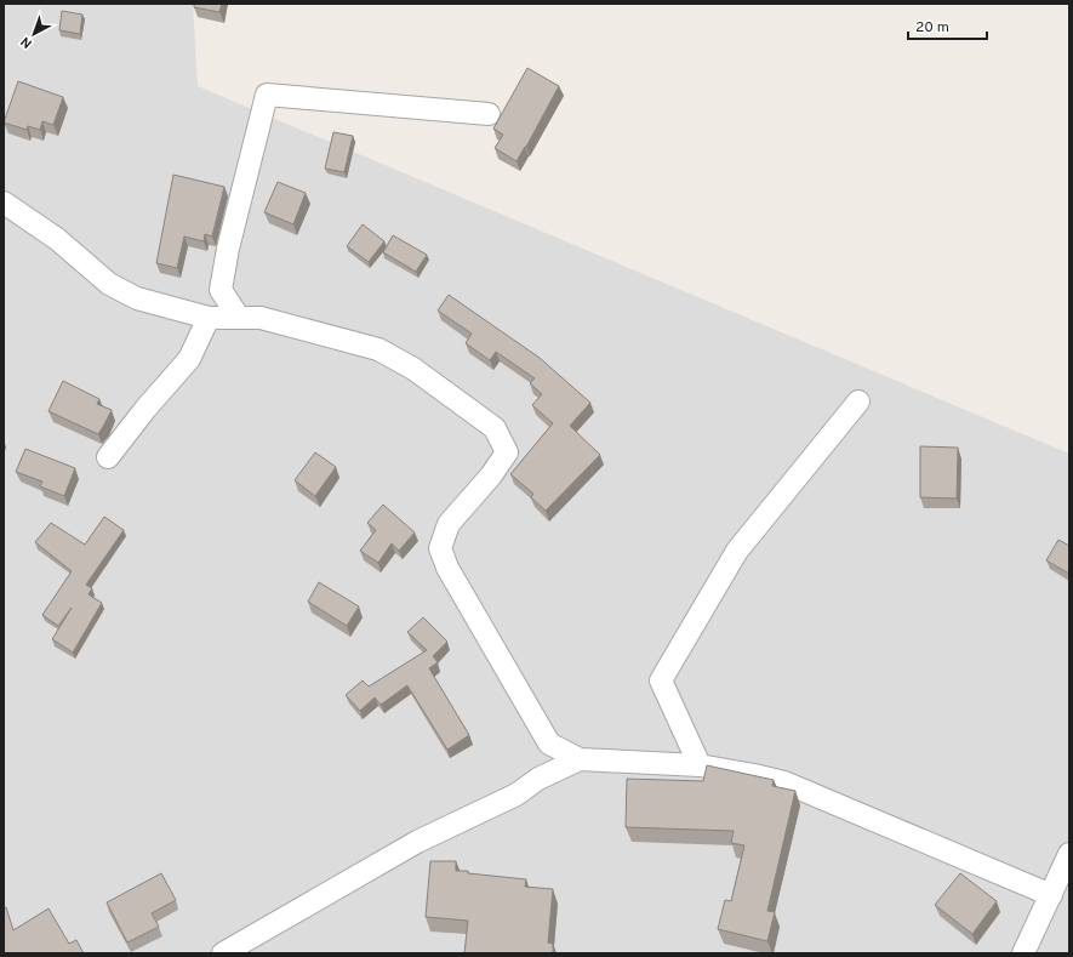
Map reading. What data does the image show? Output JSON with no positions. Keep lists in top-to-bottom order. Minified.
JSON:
{"scale_bar":"20 m","north":"bottom left"}
